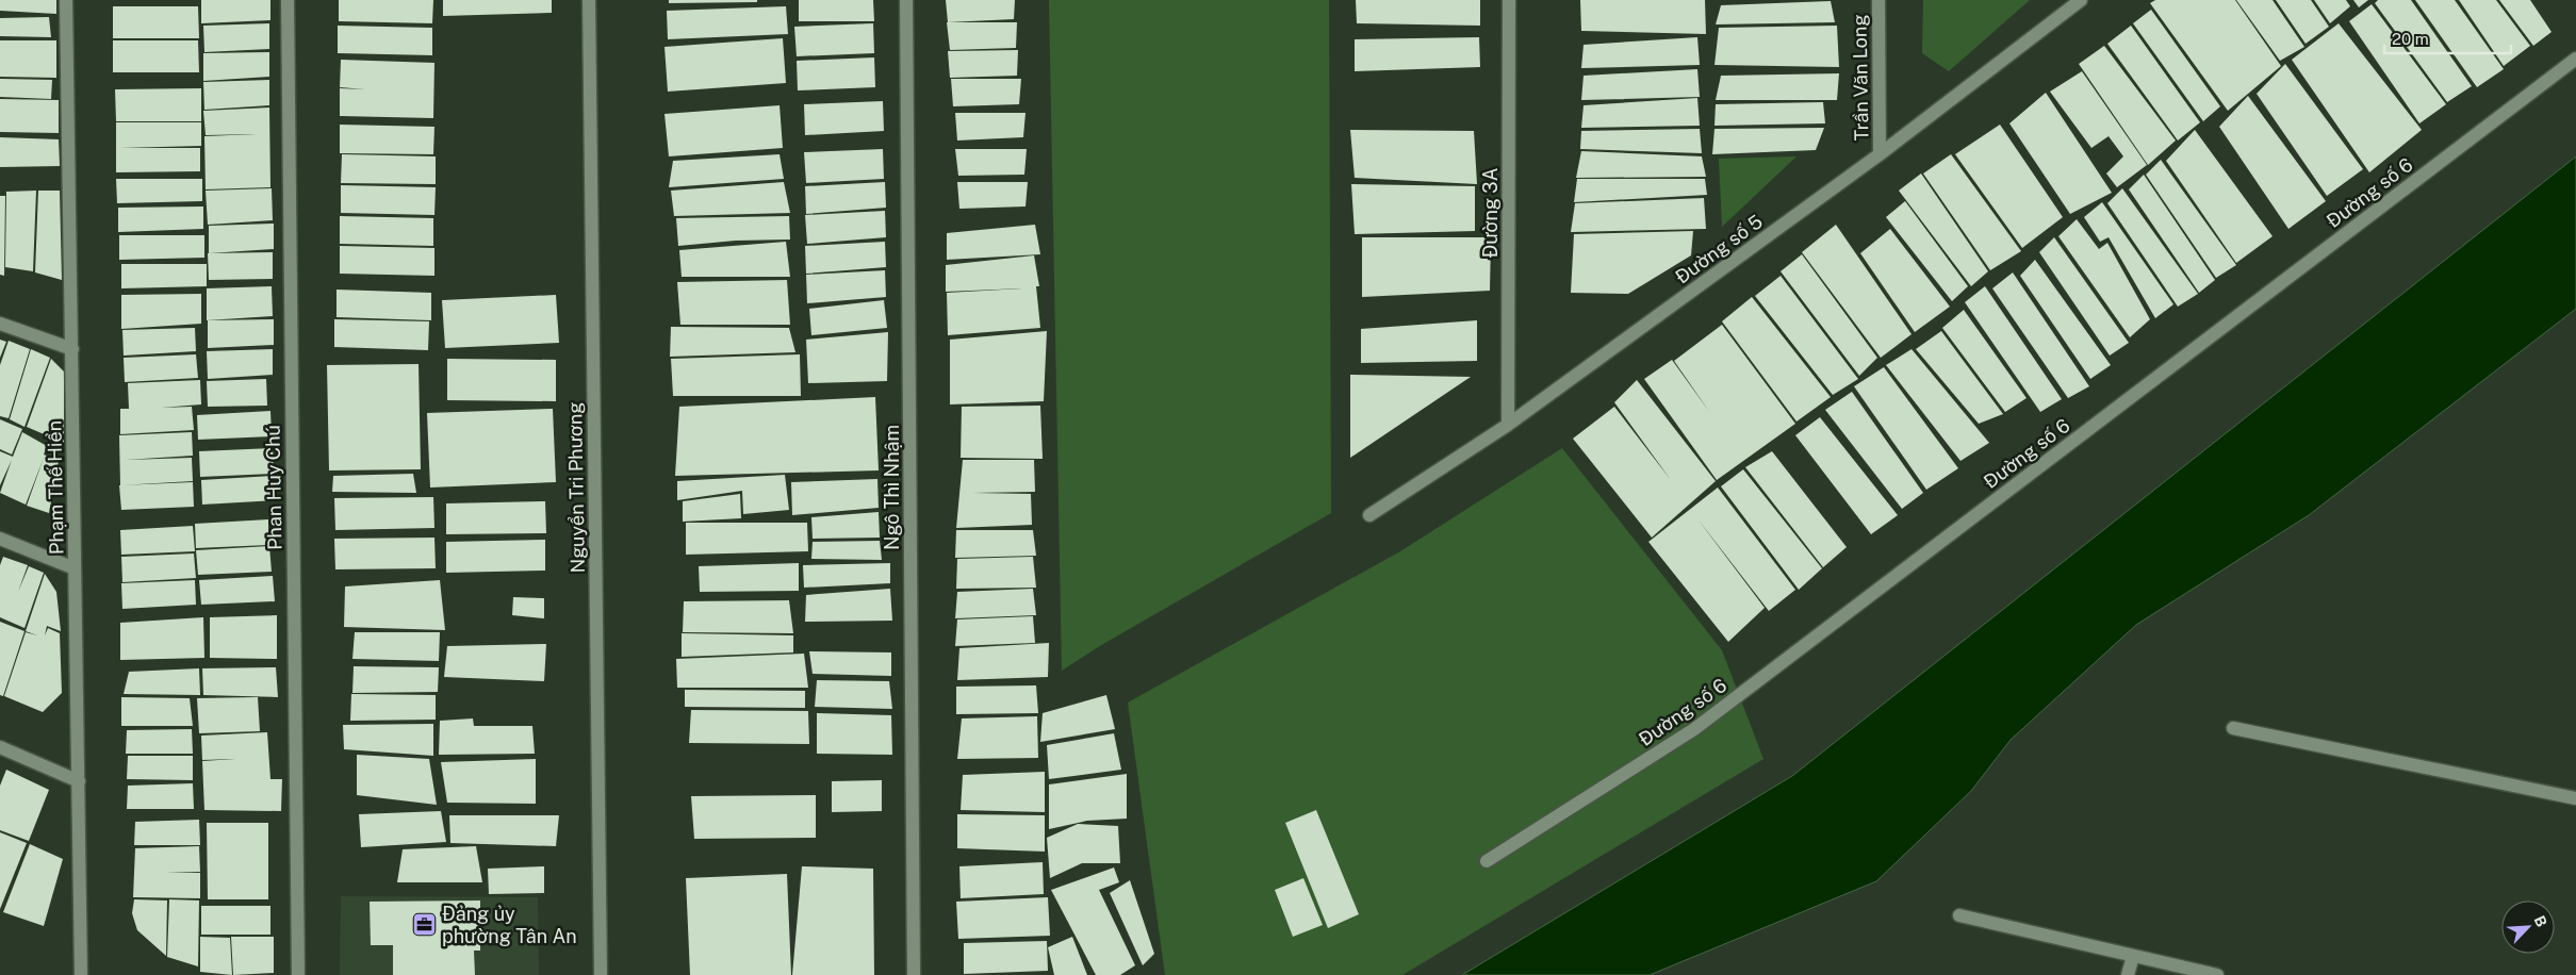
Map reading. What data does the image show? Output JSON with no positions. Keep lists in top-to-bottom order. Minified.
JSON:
{"streets":{"street":["Trần Văn Long","Đường số 6","Đường 3A","Đường số 5","Phạm Thế Hiển","Phan Huy Chú","Nguyển Tri Phương","Ngô Thì Nhậm"]},"crossings":[["Trần Văn Long","Đường số 5"],["Đường 3A","Đường số 5"]],"places":{"office":["Đảng ủy phường Tân An"]},"scale_bar":"20 m","north":"top right"}
